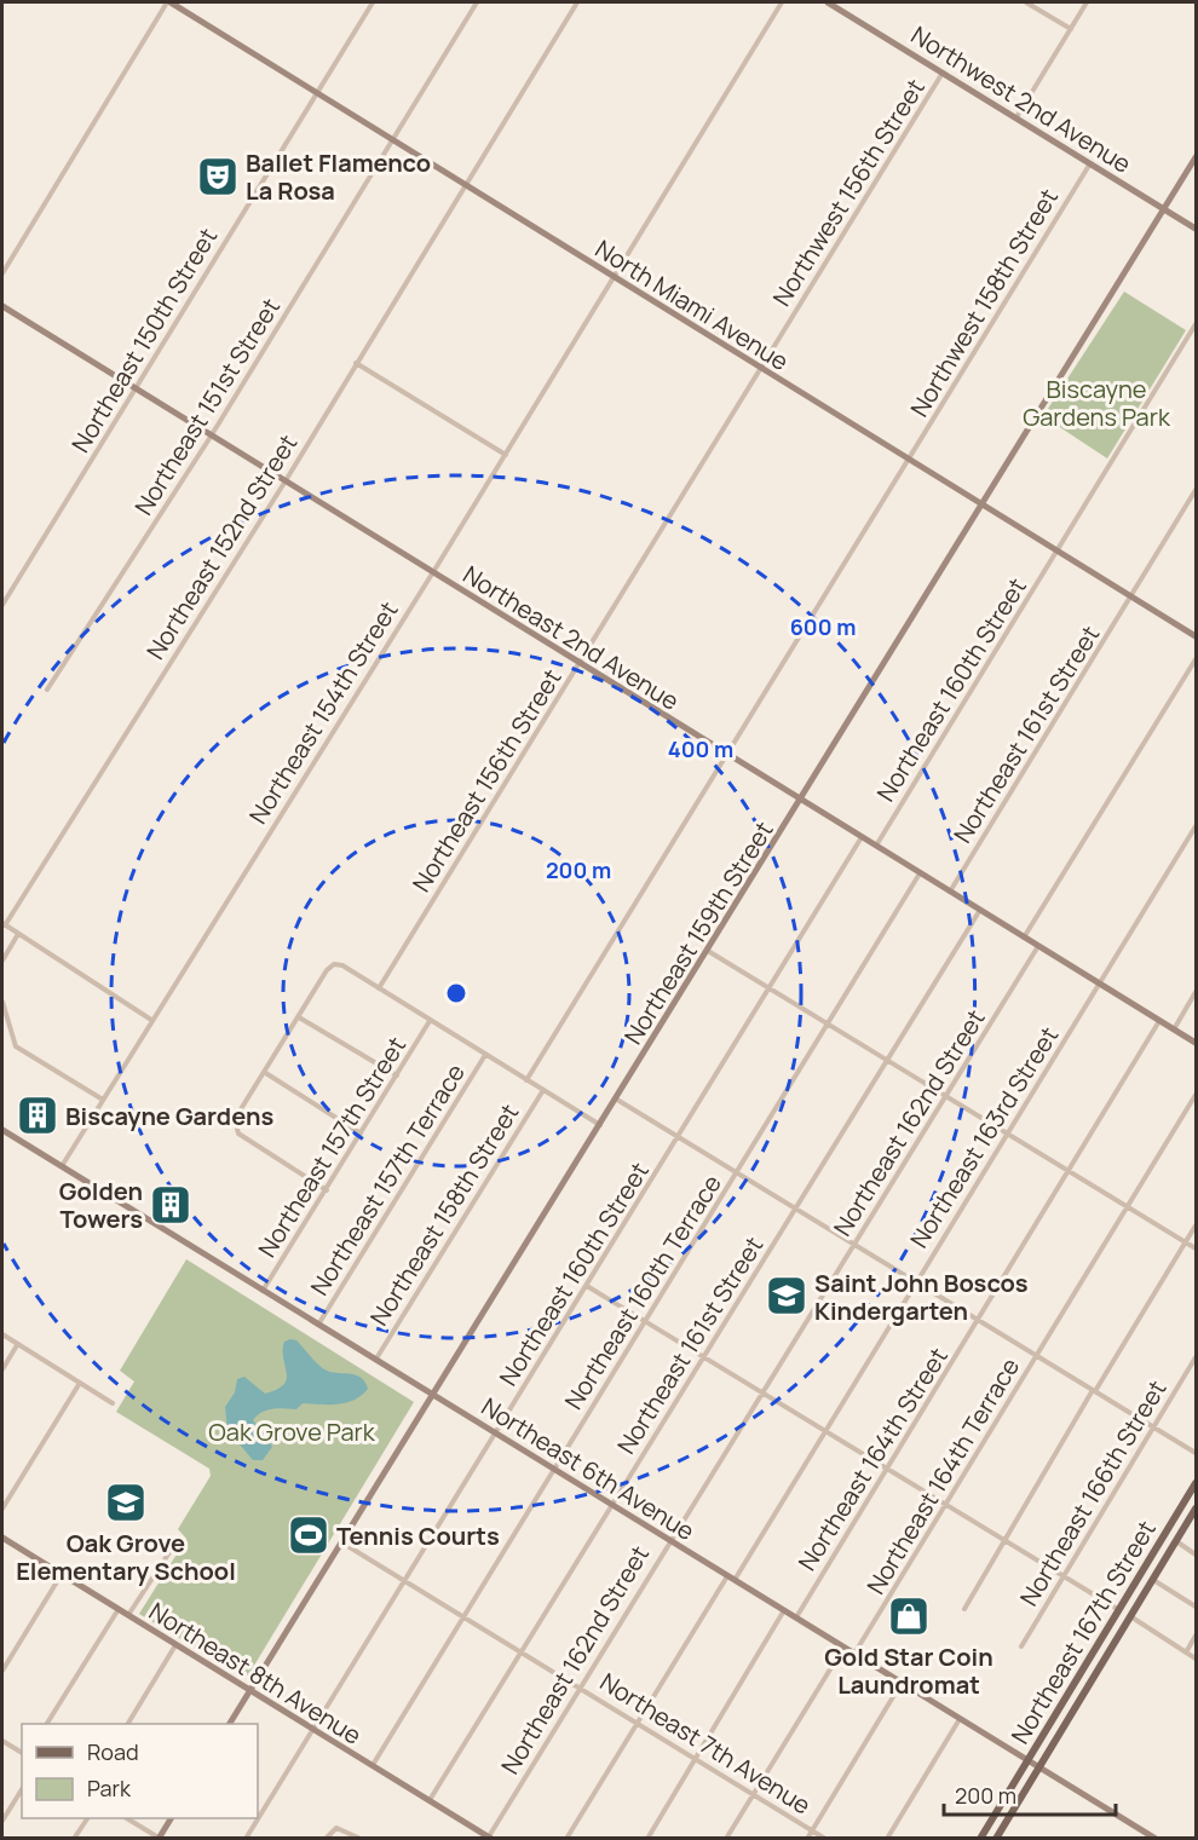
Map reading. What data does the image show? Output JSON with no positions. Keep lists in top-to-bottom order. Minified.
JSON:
{"streets":{"main road":["Northeast 167th Street"],"street":["Northwest 2nd Avenue","Northwest 156th Street","Northwest 158th Street","North Miami Avenue","Northeast 150th Street","Northeast 151st Street","Northeast 152nd Street","Northeast 2nd Avenue","Northeast 160th Street","Northeast 154th Street","Northeast 161st Street","Northeast 156th Street","Northeast 159th Street","Northeast 162nd Street","Northeast 163rd Street","Northeast 157th Street","Northeast 157th Terrace","Northeast 158th Street","Northeast 160th Terrace","Northeast 164th Street","Northeast 6th Avenue","Northeast 164th Terrace","Northeast 166th Street","Northeast 8th Avenue","Northeast 7th Avenue"]},"crossings":[["Northwest 2nd Avenue","Northwest 156th Street"],["Northwest 2nd Avenue","Northwest 158th Street"],["Northwest 2nd Avenue","Northeast 159th Street"],["Northwest 156th Street","North Miami Avenue"],["Northwest 156th Street","Northeast 156th Street"],["Northwest 158th Street","North Miami Avenue"],["Northwest 158th Street","Northeast 158th Street"],["North Miami Avenue","Northeast 150th Street"],["North Miami Avenue","Northeast 151st Street"],["North Miami Avenue","Northeast 152nd Street"],["North Miami Avenue","Northeast 160th Street"],["North Miami Avenue","Northeast 154th Street"],["North Miami Avenue","Northeast 161st Street"],["North Miami Avenue","Northeast 156th Street"],["North Miami Avenue","Northeast 159th Street"],["North Miami Avenue","Northeast 158th Street"],["Northeast 150th Street","Northeast 2nd Avenue"],["Northeast 151st Street","Northeast 2nd Avenue"],["Northeast 152nd Street","Northeast 2nd Avenue"],["Northeast 2nd Avenue","Northeast 160th Street"],["Northeast 2nd Avenue","Northeast 154th Street"],["Northeast 2nd Avenue","Northeast 161st Street"],["Northeast 2nd Avenue","Northeast 156th Street"],["Northeast 2nd Avenue","Northeast 159th Street"],["Northeast 2nd Avenue","Northeast 162nd Street"],["Northeast 2nd Avenue","Northeast 163rd Street"],["Northeast 2nd Avenue","Northeast 158th Street"],["Northeast 2nd Avenue","Northeast 160th Terrace"],["Northeast 2nd Avenue","Northeast 164th Street"],["Northeast 160th Street","Northeast 6th Avenue"],["Northeast 160th Street","Northeast 8th Avenue"],["Northeast 160th Street","Northeast 7th Avenue"],["Northeast 154th Street","Northeast 6th Avenue"],["Northeast 161st Street","Northeast 6th Avenue"],["Northeast 161st Street","Northeast 8th Avenue"],["Northeast 161st Street","Northeast 7th Avenue"],["Northeast 159th Street","Northeast 6th Avenue"],["Northeast 159th Street","Northeast 8th Avenue"],["Northeast 159th Street","Northeast 7th Avenue"],["Northeast 162nd Street","Northeast 6th Avenue"],["Northeast 162nd Street","Northeast 8th Avenue"],["Northeast 162nd Street","Northeast 7th Avenue"],["Northeast 163rd Street","Northeast 6th Avenue"],["Northeast 163rd Street","Northeast 7th Avenue"],["Northeast 157th Street","Northeast 6th Avenue"],["Northeast 157th Terrace","Northeast 6th Avenue"],["Northeast 158th Street","Northeast 6th Avenue"],["Northeast 160th Terrace","Northeast 6th Avenue"],["Northeast 160th Terrace","Northeast 8th Avenue"],["Northeast 160th Terrace","Northeast 7th Avenue"],["Northeast 164th Street","Northeast 6th Avenue"],["Northeast 6th Avenue","Northeast 164th Terrace"],["Northeast 6th Avenue","Northeast 167th Street"]],"parks":["Biscayne Gardens Park","Oak Grove Park"],"places":{"theatre":["Ballet Flamenco La Rosa"],"building":["Biscayne Gardens","Golden Towers"],"school or university":["Saint John Boscos Kindergarten","Oak Grove Elementary School"],"sports":["Tennis Courts"],"shop":["Gold Star Coin Laundromat"]},"legend":["Road","Park"],"scale_bar":"200 m","rings":["600 m","400 m","200 m"]}
